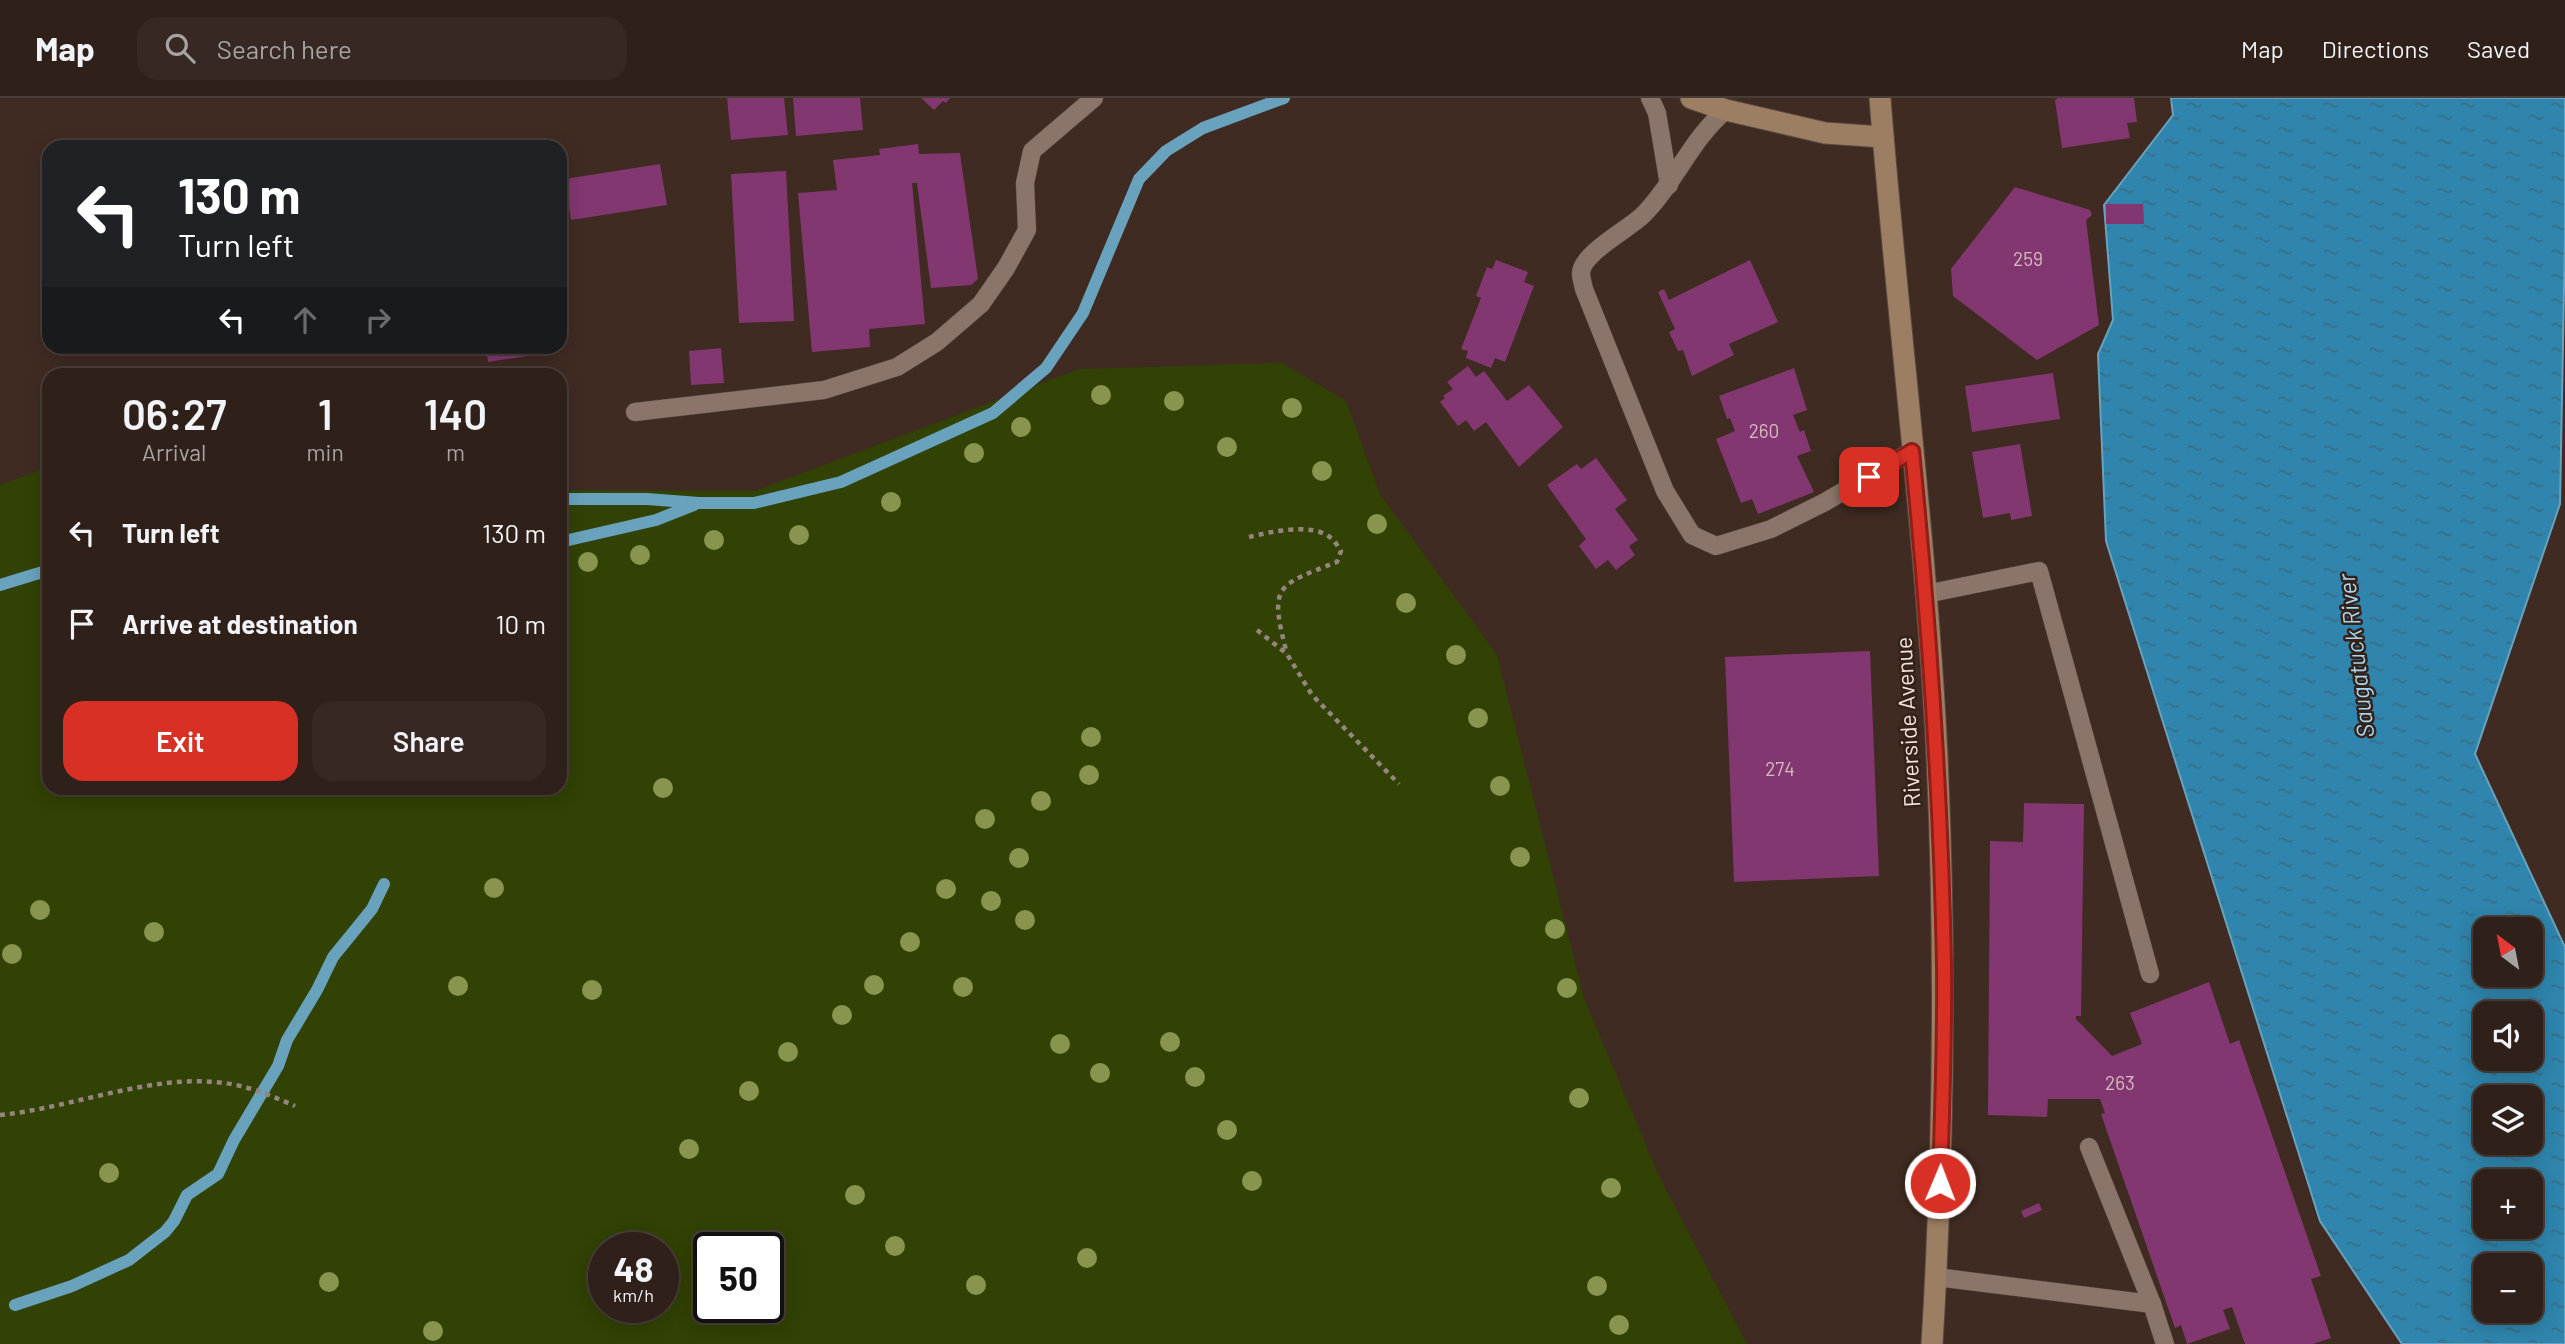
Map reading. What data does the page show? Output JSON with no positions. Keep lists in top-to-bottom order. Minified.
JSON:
{"streets":{"main road":["Riverside Avenue"]},"water":["Saugatuck River"],"house_numbers":["259","260","274","263"],"north":"top left","page":{"header":"Map","search":"Search here","nav":["Map","Directions","Saved"],"turn":["130 m","Turn left"],"eta":["06:27","Arrival","1","min","140","m"],"list":[{"name":"Turn left","value":"130 m"},{"name":"Arrive at destination","value":"10 m"}],"buttons":["Exit","Share"],"map_buttons":["+","−"],"speed":"48 km/h","limit":"50"}}
